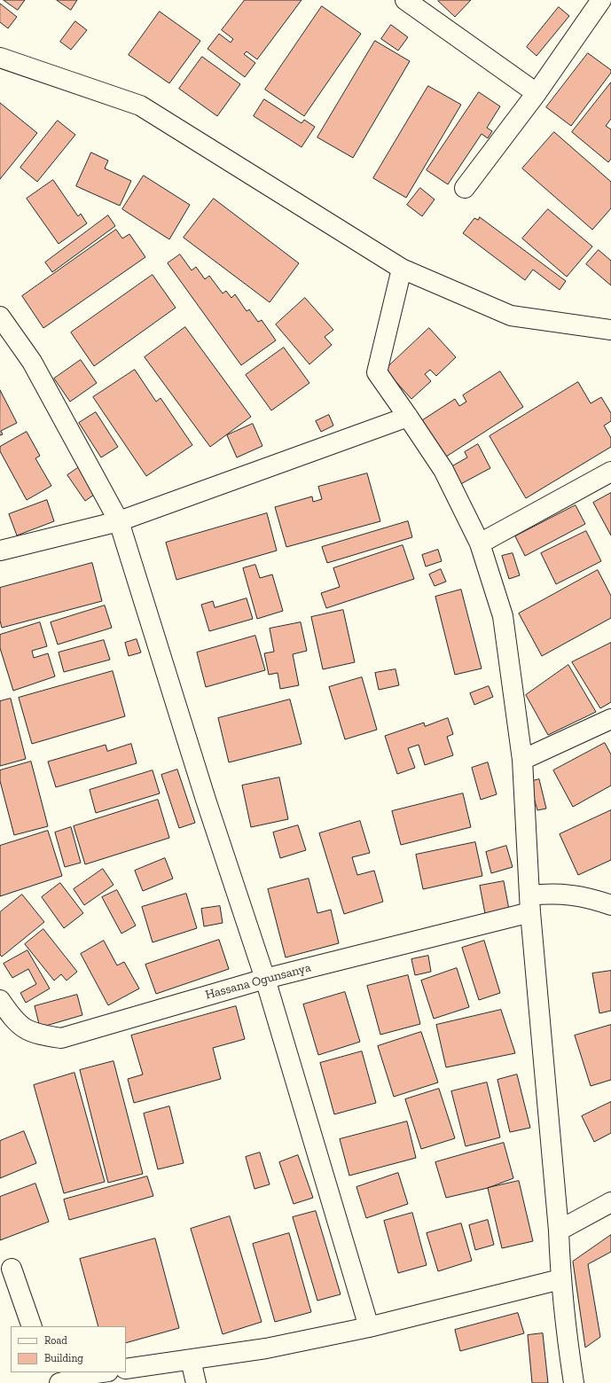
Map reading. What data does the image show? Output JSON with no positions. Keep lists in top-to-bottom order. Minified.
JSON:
{"streets":{"street":["Hassana Ogunsanya"]},"legend":["Road","Building"]}
